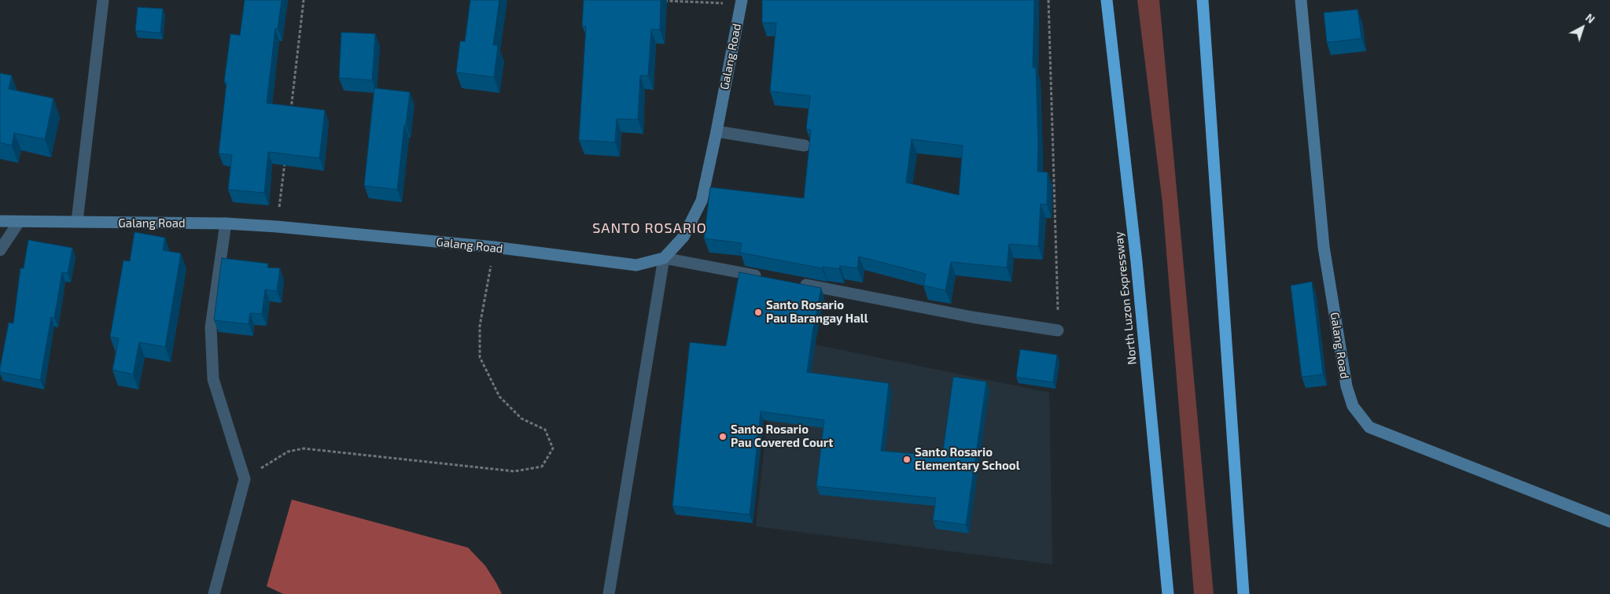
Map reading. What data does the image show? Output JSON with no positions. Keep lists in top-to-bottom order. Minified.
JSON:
{"streets":{"highway":["North Luzon Expressway"],"street":["Galang Road"]},"districts":["SANTO ROSARIO"],"places":["Santo Rosario Pau Barangay Hall","Santo Rosario Pau Covered Court","Santo Rosario Elementary School"],"north":"top right"}
